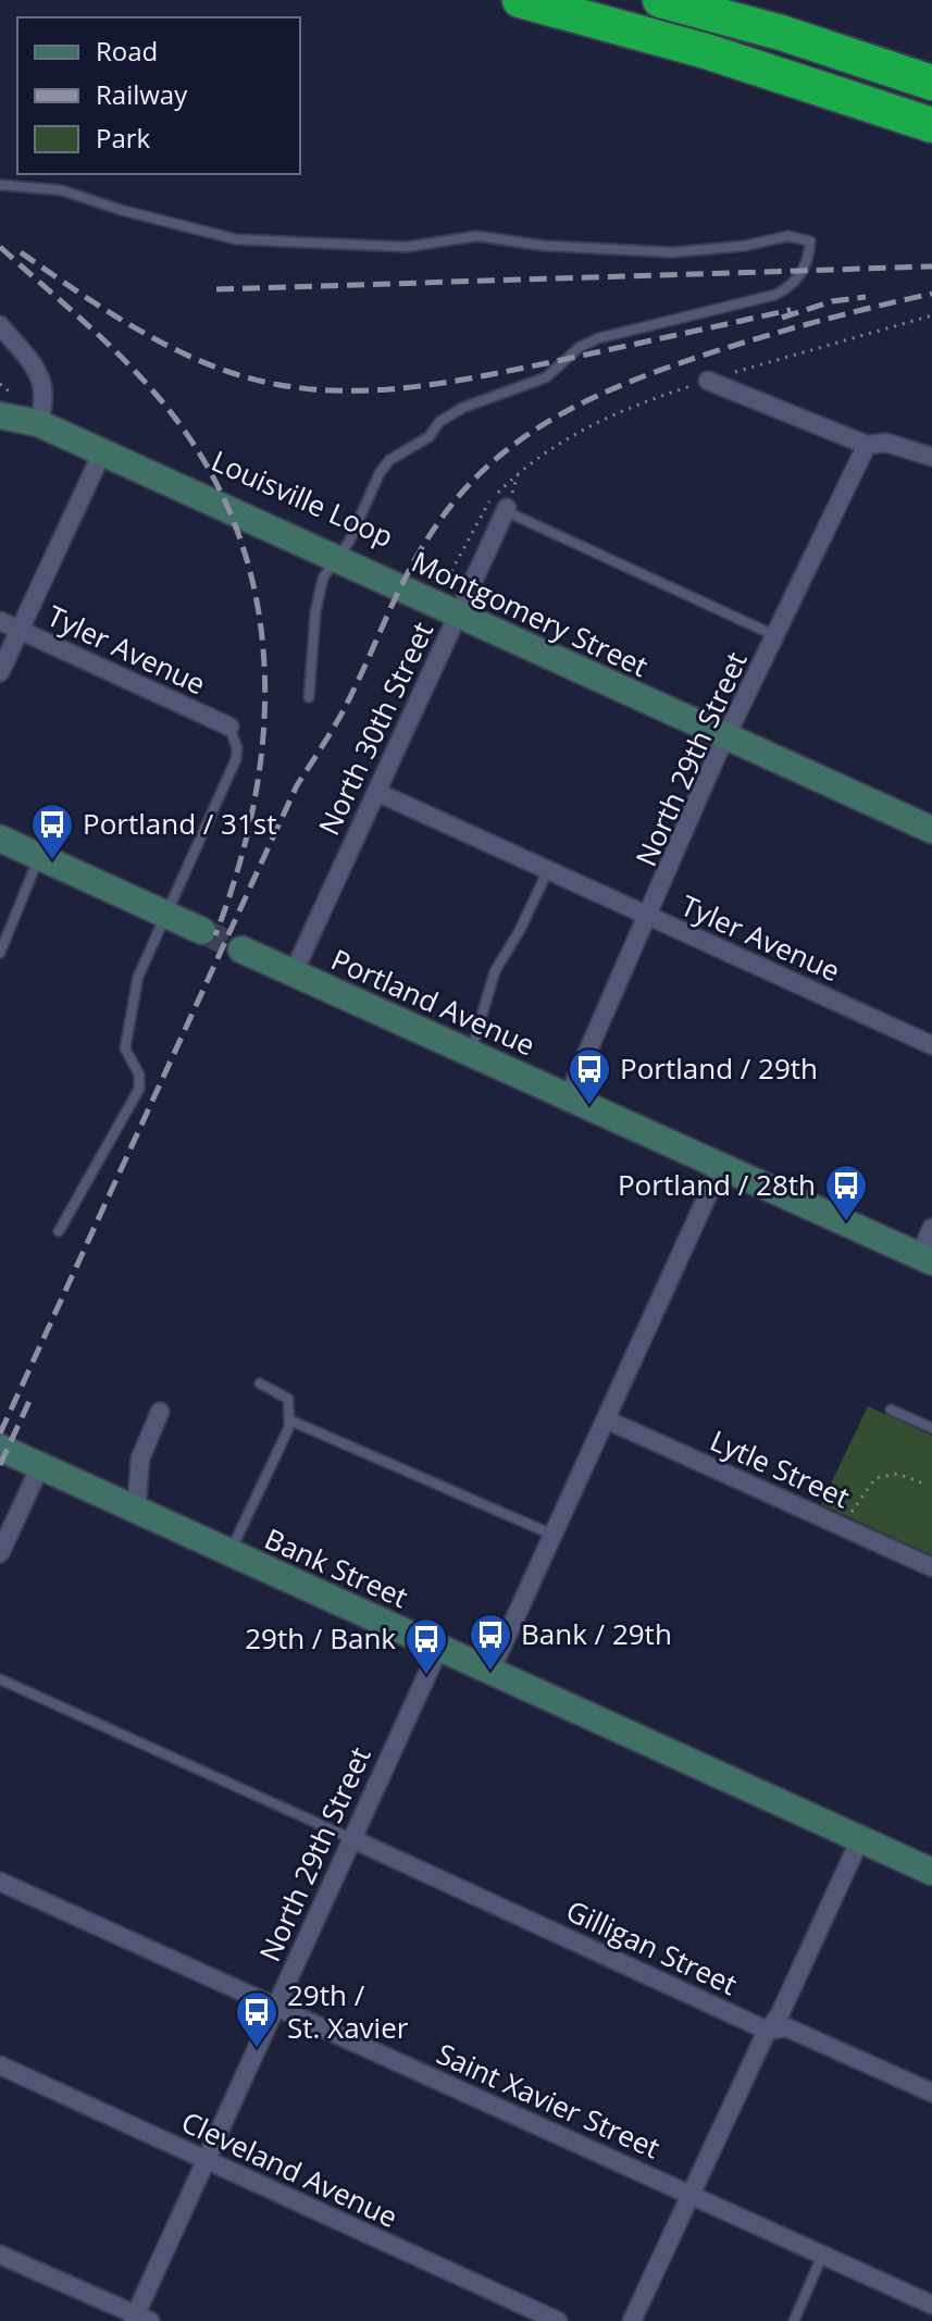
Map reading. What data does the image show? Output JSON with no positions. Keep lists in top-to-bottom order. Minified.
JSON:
{"streets":{"street":["Montgomery Street","Tyler Avenue","North 30th Street","North 29th Street","Portland Avenue","Lytle Street","Bank Street","Gilligan Street","Saint Xavier Street","Cleveland Avenue"]},"crossings":[["Montgomery Street","North 30th Street"],["Montgomery Street","North 29th Street"],["Tyler Avenue","North 30th Street"],["Tyler Avenue","North 29th Street"],["North 30th Street","Portland Avenue"],["North 29th Street","Portland Avenue"],["North 29th Street","Bank Street"],["North 29th Street","Gilligan Street"],["North 29th Street","Saint Xavier Street"],["North 29th Street","Cleveland Avenue"]],"places":{"bus stop":["Portland / 31st","Portland / 29th","Portland / 28th","Bank / 29th","29th / Bank","29th / St. Xavier"]},"legend":["Road","Railway","Park"]}
